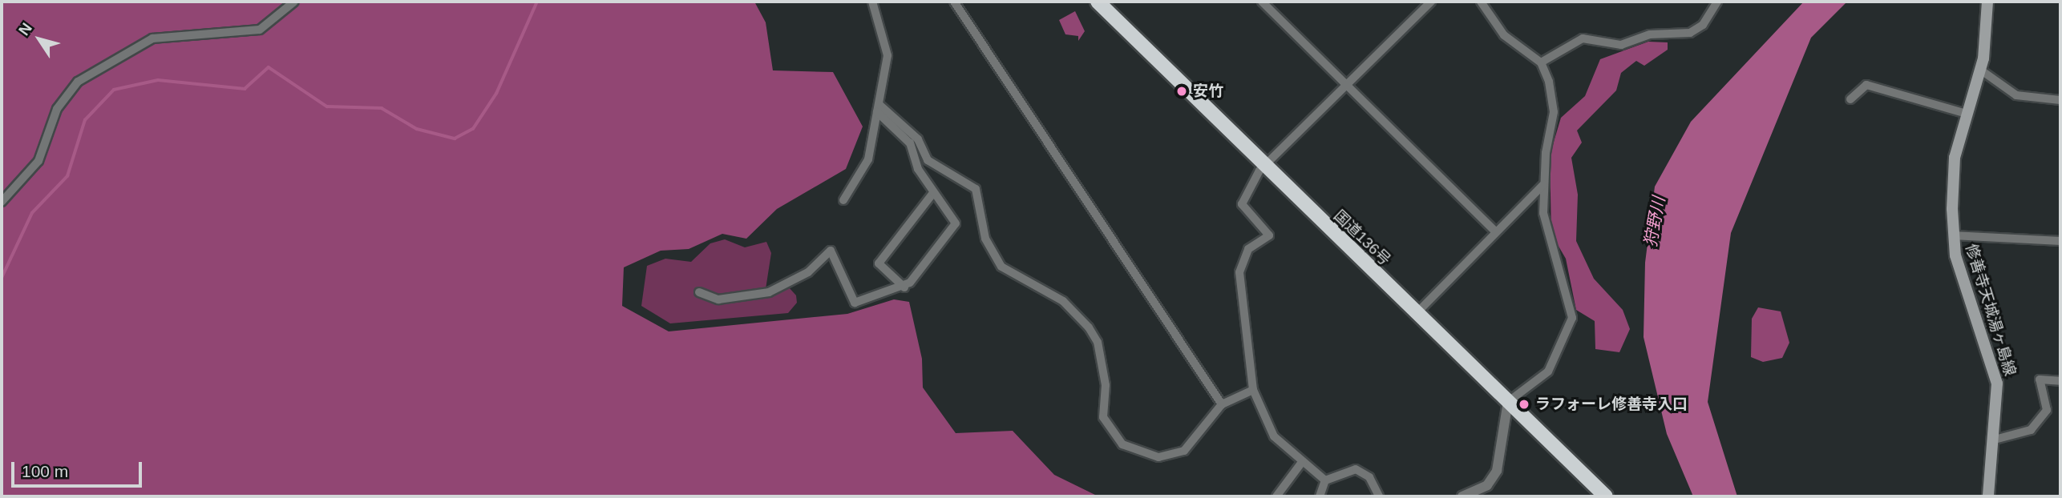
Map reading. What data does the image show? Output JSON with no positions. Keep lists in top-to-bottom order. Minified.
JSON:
{"streets":{"highway":["国道136号"],"main road":["修善寺天城湯ヶ島線"]},"water":["狩野川"],"places":["安竹","ラフォーレ修善寺入口"],"scale_bar":"100 m","north":"top left"}
